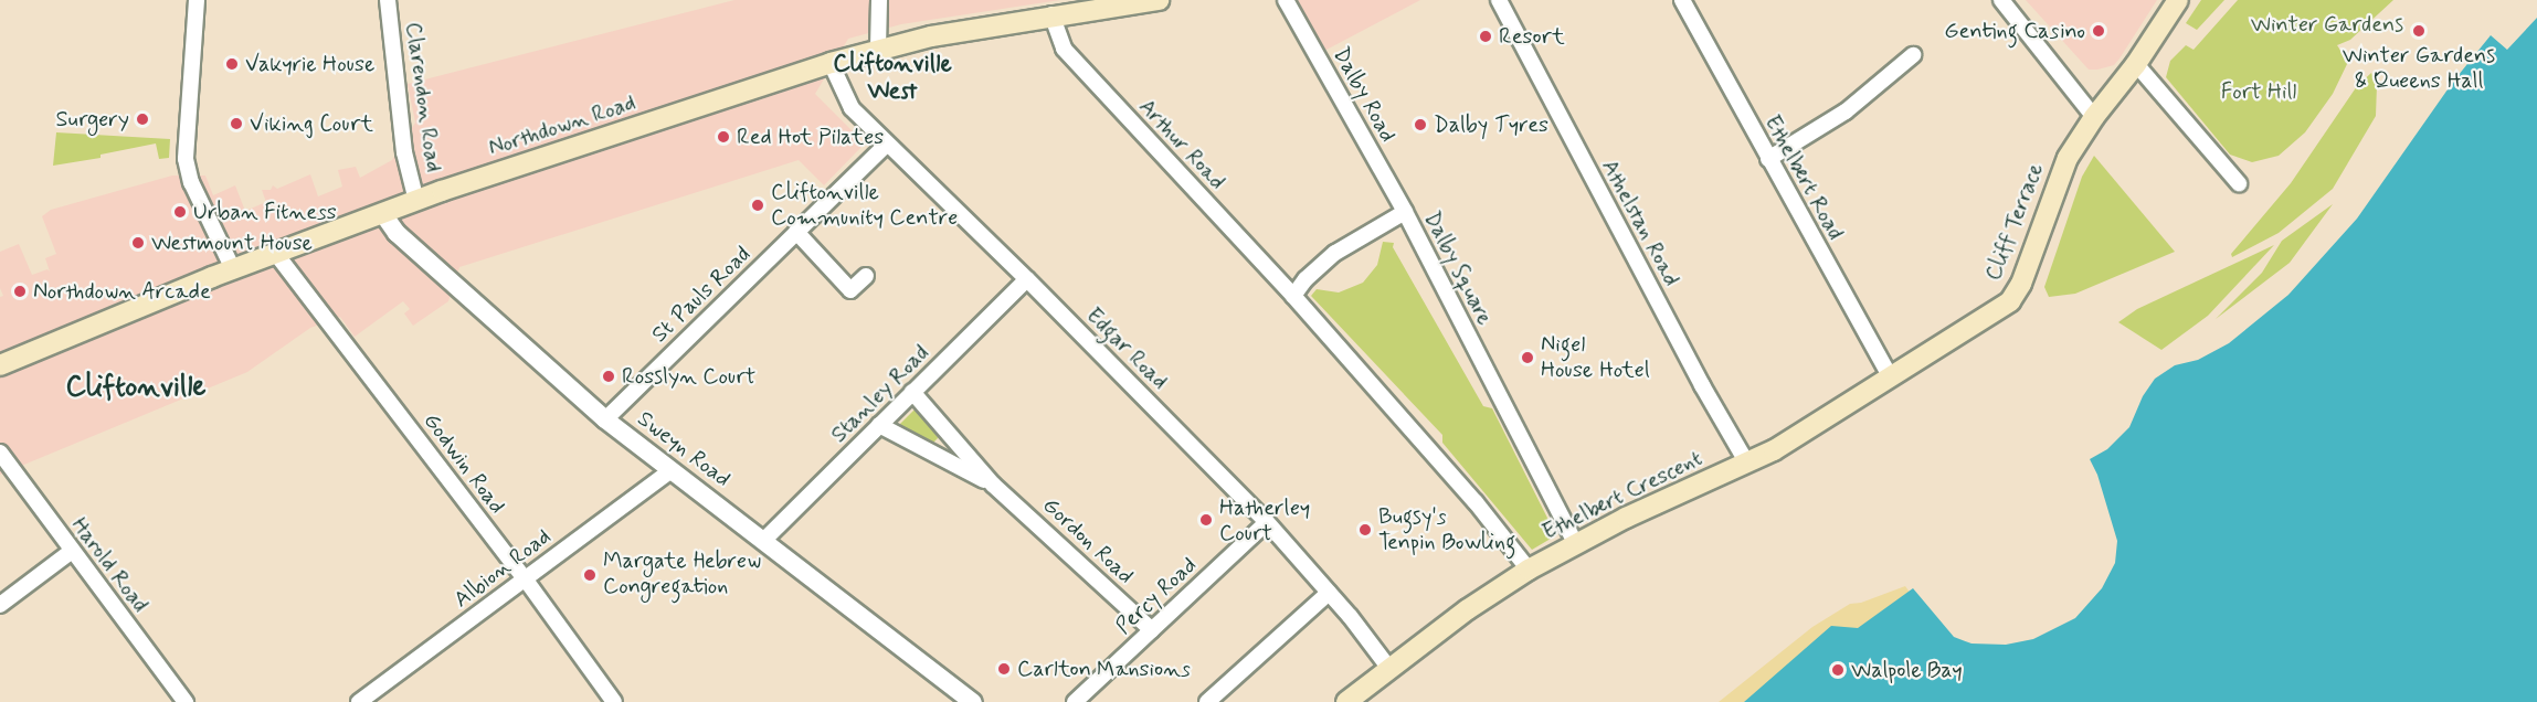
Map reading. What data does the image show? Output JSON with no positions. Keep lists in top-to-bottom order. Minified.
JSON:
{"streets":{"main road":["Northdown Road","Cliff Terrace","Ethelbert Crescent"],"street":["Dalby Road","Clarendon Road","Arthur Road","Ethelbert Road","Athelstan Road","Dalby Square","St Pauls Road","Edgar Road","Stanley Road","Sweyn Road","Godwin Road","Gordon Road","Harold Road","Albion Road","Percy Road"]},"crossings":[["Dalby Road","Dalby Square"],["Clarendon Road","Northdown Road"],["Northdown Road","Arthur Road"],["Northdown Road","Edgar Road"],["Northdown Road","Sweyn Road"],["Northdown Road","Godwin Road"],["Arthur Road","Dalby Square"],["Ethelbert Road","Ethelbert Crescent"],["Cliff Terrace","Ethelbert Crescent"],["Athelstan Road","Ethelbert Crescent"],["Dalby Square","Ethelbert Crescent"],["St Pauls Road","Edgar Road"],["St Pauls Road","Sweyn Road"],["Edgar Road","Stanley Road"],["Edgar Road","Ethelbert Crescent"],["Edgar Road","Percy Road"],["Stanley Road","Sweyn Road"],["Stanley Road","Gordon Road"],["Sweyn Road","Albion Road"],["Godwin Road","Albion Road"],["Gordon Road","Percy Road"]],"districts":["Cliftonville West","Cliftonville"],"parks":["Winter Gardens","Fort Hill"],"places":["Genting Casino","Winter Gardens & Queens Hall","Resort","Vakyrie House","Surgery","Viking Court","Dalby Tyres","Red Hot Pilates","Cliftonville Community Centre","Urban Fitness","Westmount House","Northdown Arcade","Nigel House Hotel","Rosslyn Court","Hatherley Court","Bugsy's Tenpin Bowling","Margate Hebrew Congregation","Carlton Mansions","Walpole Bay"]}
